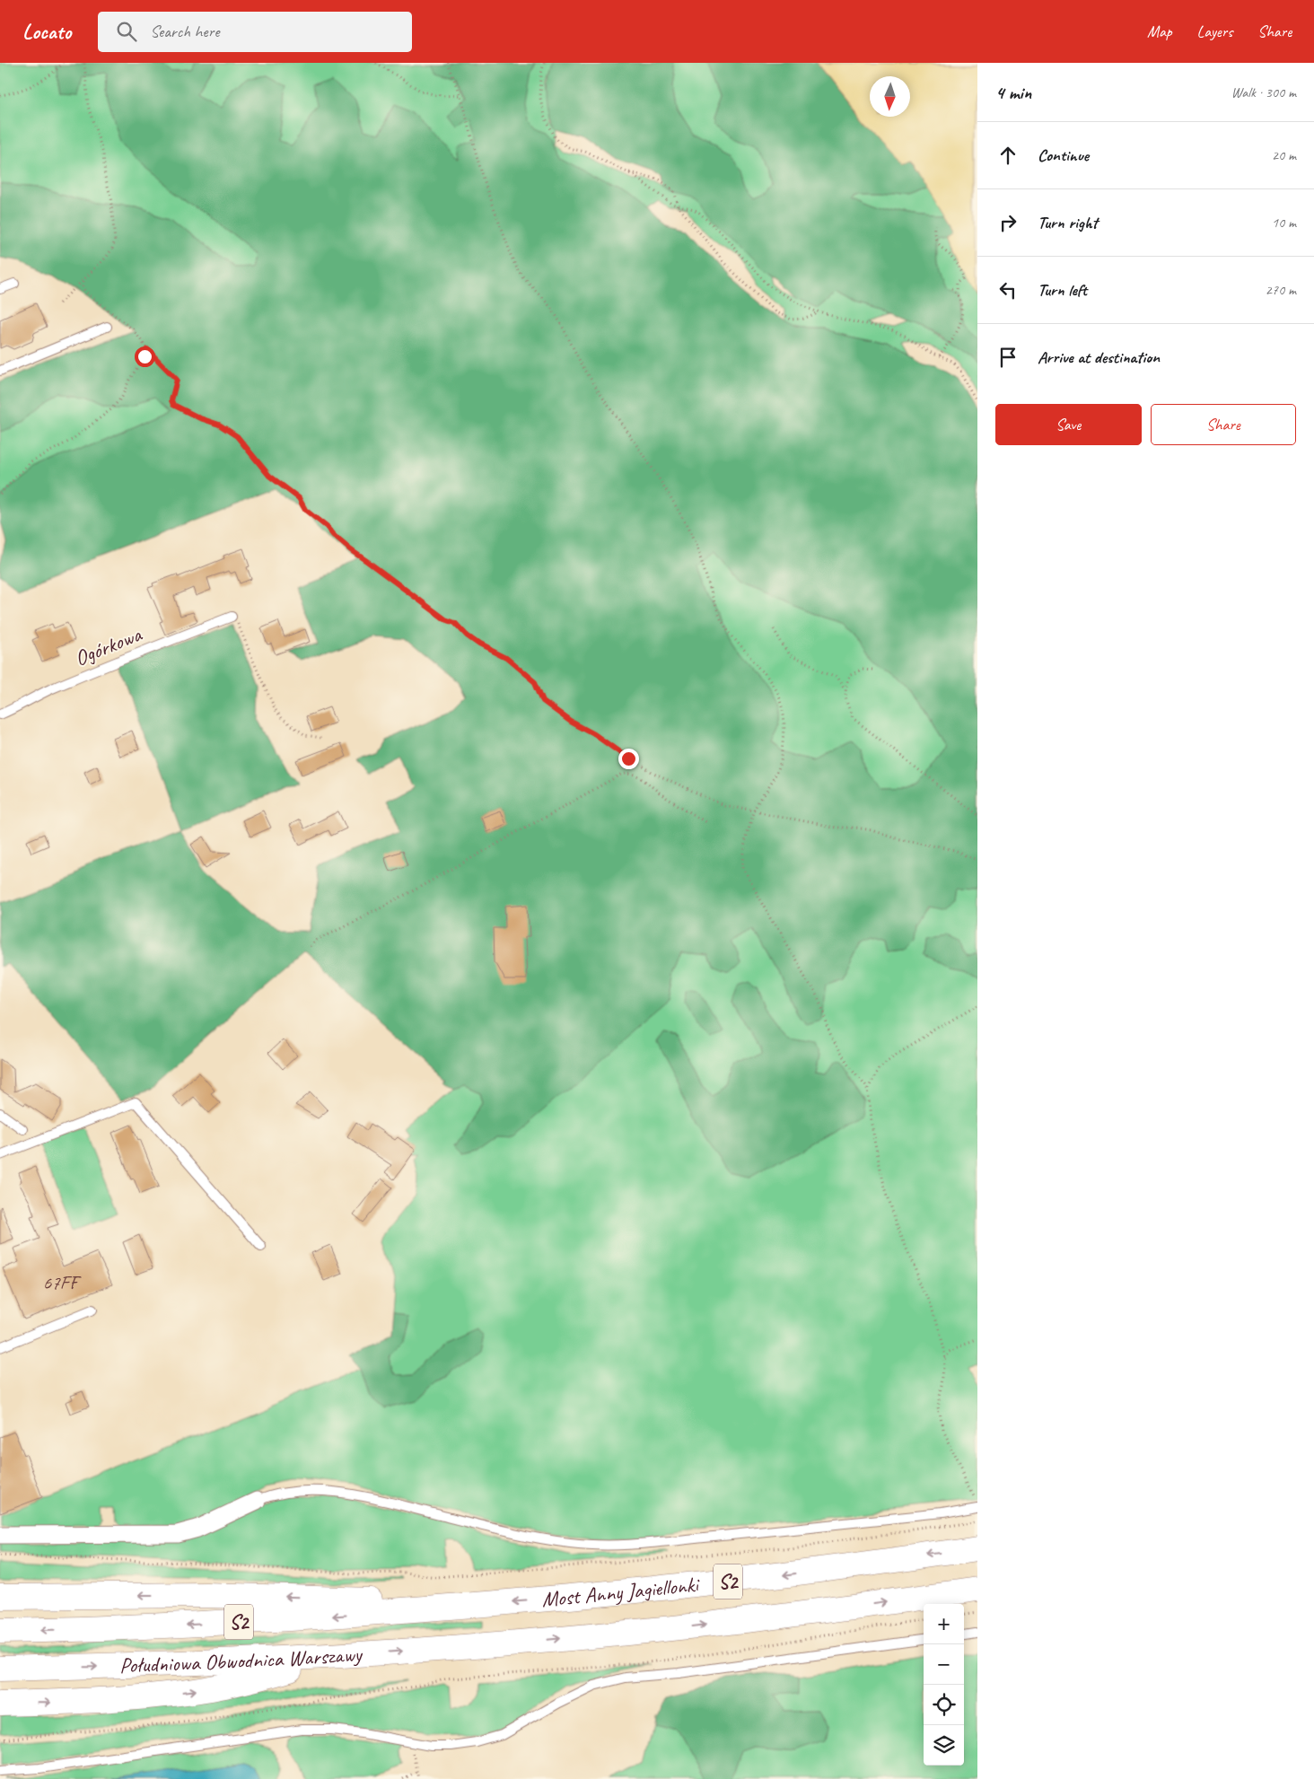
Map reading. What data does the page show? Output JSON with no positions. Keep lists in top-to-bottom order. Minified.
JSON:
{"streets":{"highway":["S2","Most Anny Jagiellonki","Południowa Obwodnica Warszawy"],"lane":["Ogórkowa"]},"crossings":[["Most Anny Jagiellonki","Południowa Obwodnica Warszawy"]],"house_numbers":["67FF"],"north":"bottom","page":{"header":"Locato","search":"Search here","nav":["Map","Layers","Share"],"heading":["4 min","Walk · 300 m"],"list":[["Continue","20 m"],["Turn right","10 m"],["Turn left","270 m"],"Arrive at destination"],"buttons":["Save","Share"],"map_buttons":["+","−"]}}
